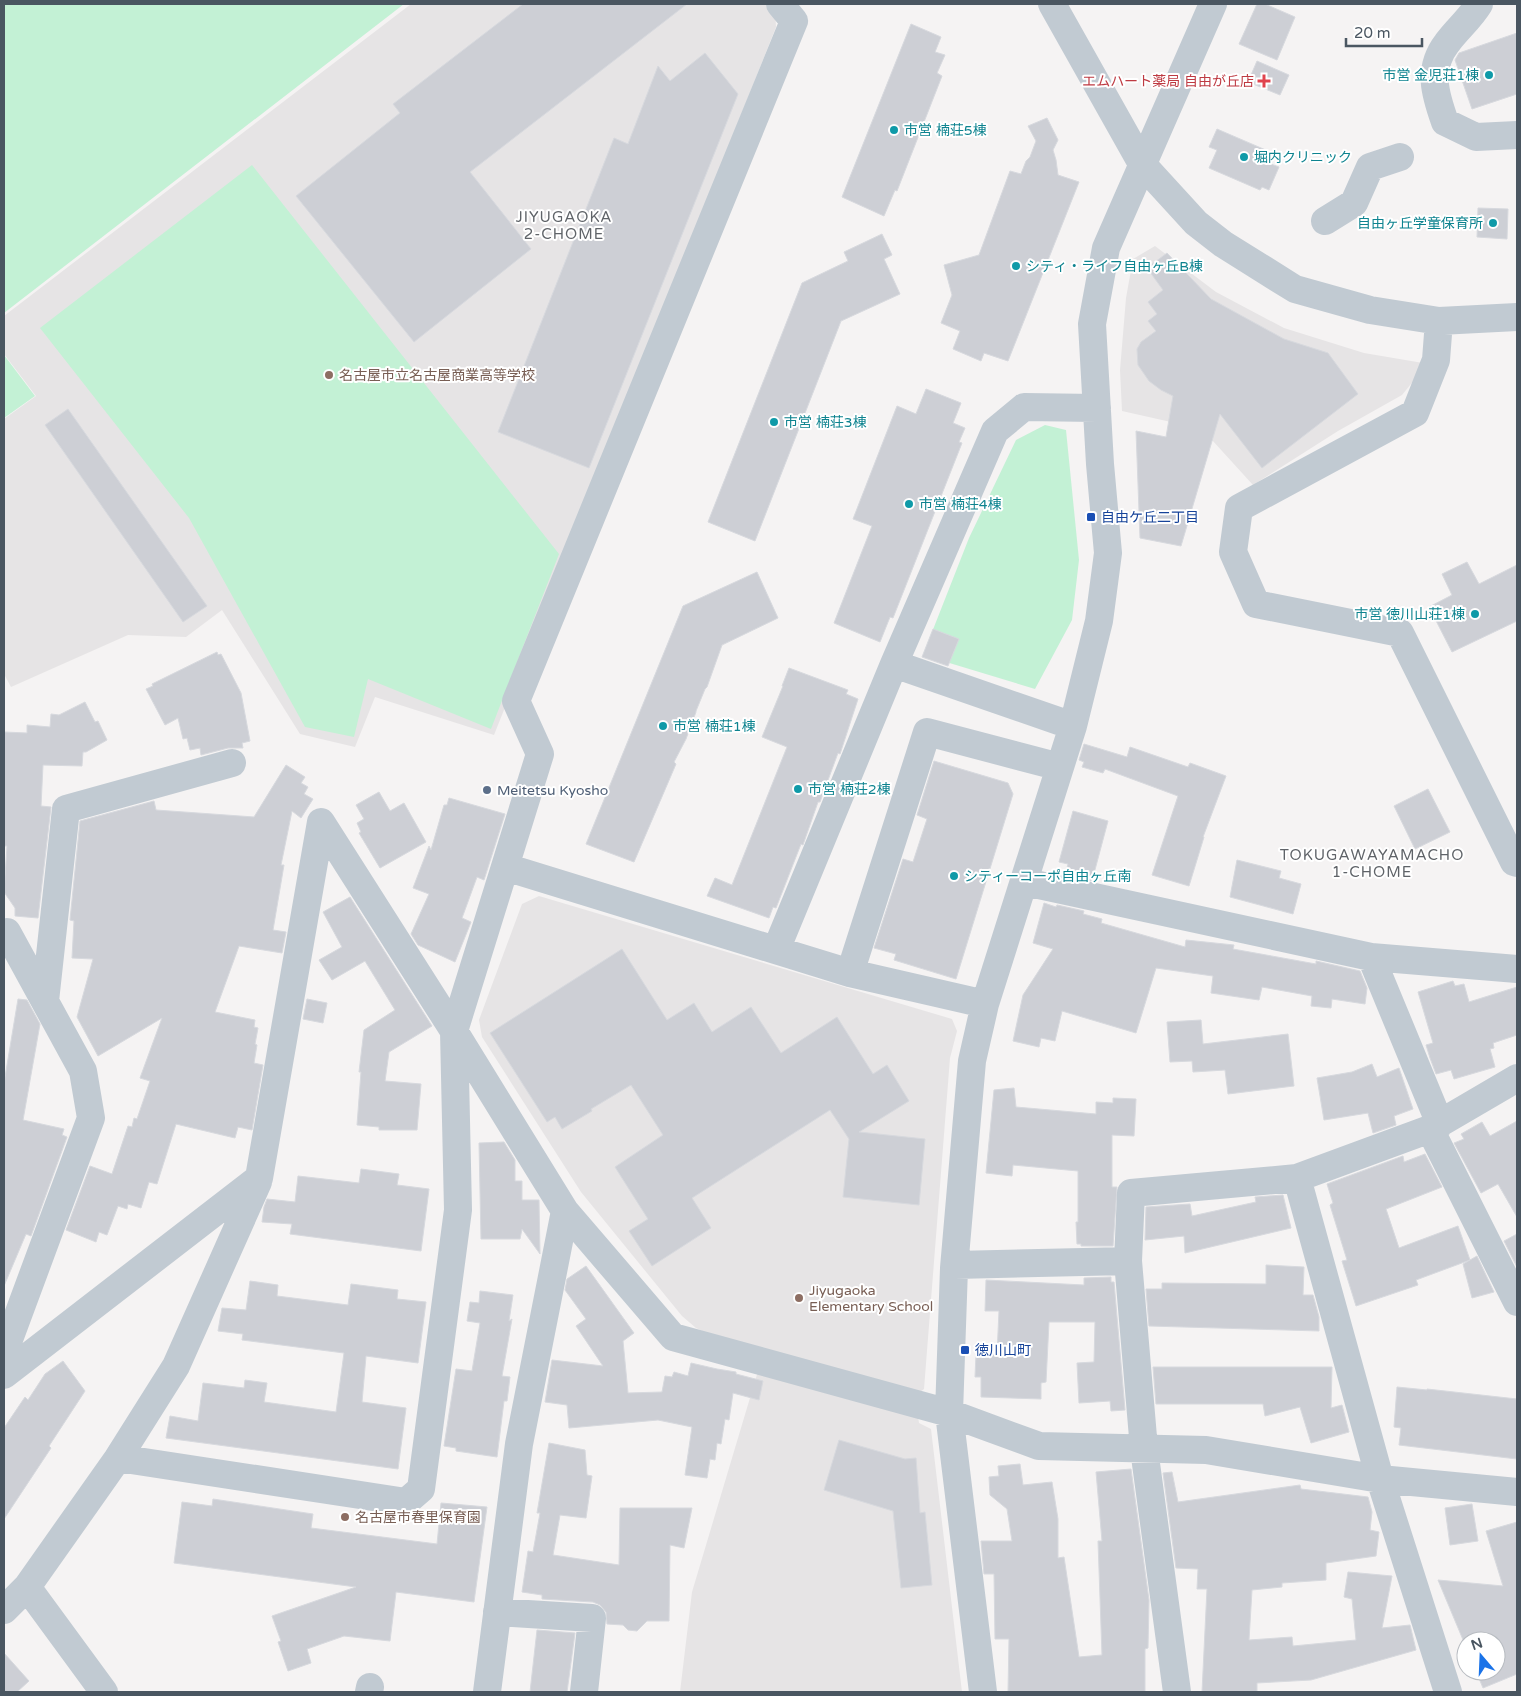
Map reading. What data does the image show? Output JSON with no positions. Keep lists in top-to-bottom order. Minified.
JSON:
{"districts":["JIYUGAOKA 2-CHOME","TOKUGAWAYAMACHO 1-CHOME"],"places":{"other":["市営 金児荘1棟","市営 楠荘5棟","堀内クリニック","自由ヶ丘学童保育所","シティ・ライフ自由ヶ丘B棟","名古屋市立名古屋商業高等学校","市営 楠荘3棟","市営 楠荘4棟","市営 徳川山荘1棟","市営 楠荘1棟","市営 楠荘2棟","Meitetsu Kyosho","シティーコーポ自由ヶ丘南","Jiyugaoka Elementary School","名古屋市春里保育園"],"health":["エムハート薬局 自由が丘店"],"transit":["自由ケ丘二丁目","徳川山町"]},"scale_bar":"20 m","north":"top"}
